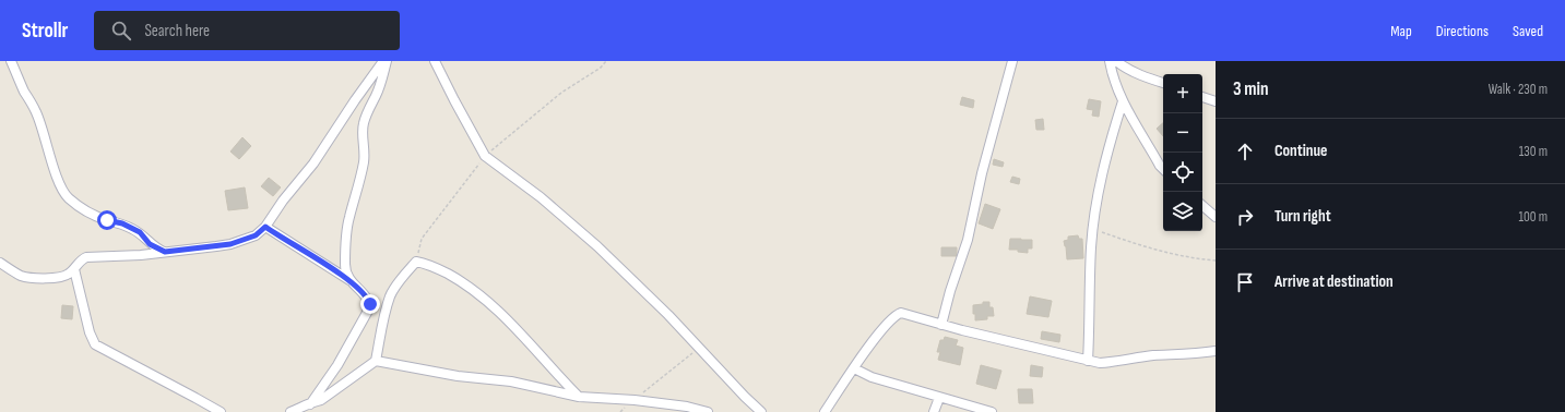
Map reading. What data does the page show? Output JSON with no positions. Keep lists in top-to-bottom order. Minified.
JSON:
{"page":{"header":"Strollr","search":"Search here","nav":["Map","Directions","Saved"],"heading":["3 min","Walk · 230 m"],"map_buttons":["+","−"],"list":[["Continue","130 m"],["Turn right","100 m"],"Arrive at destination"]}}
